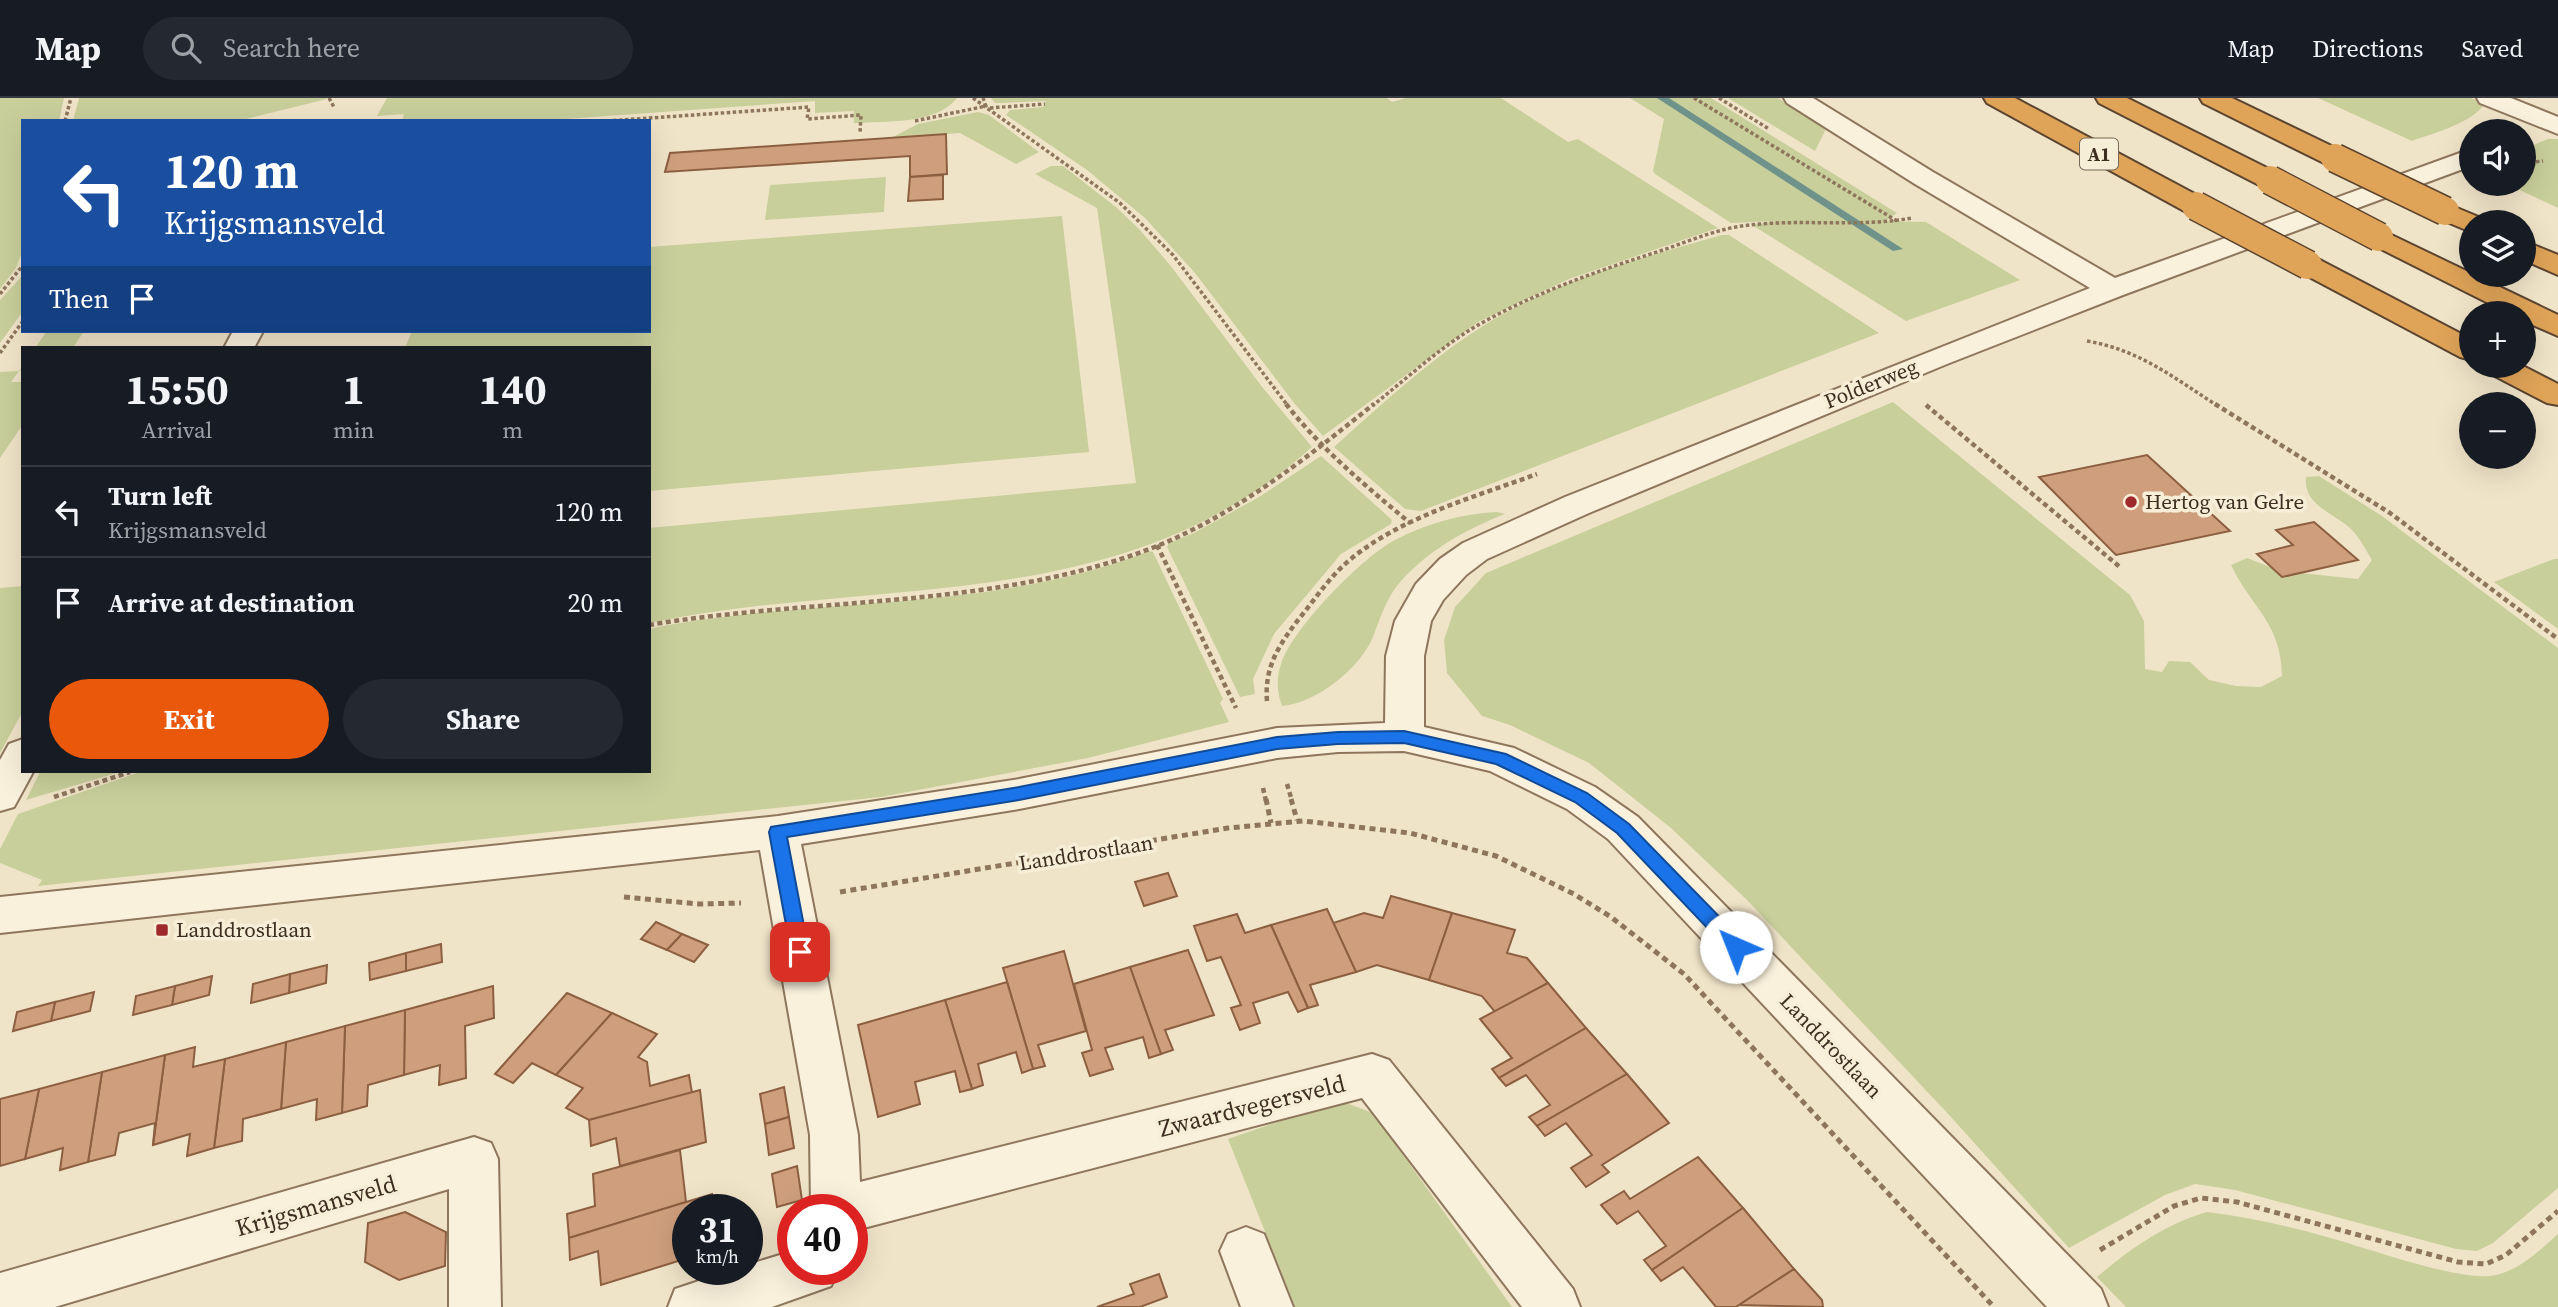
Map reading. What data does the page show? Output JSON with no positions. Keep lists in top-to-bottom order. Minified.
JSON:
{"streets":{"highway":["A1"],"street":["Polderweg","Landdrostlaan","Zwaardvegersveld","Krijgsmansveld"]},"crossings":[["Polderweg","Landdrostlaan"]],"places":{"other":["Hertog van Gelre"],"transit":["Landdrostlaan"]},"page":{"header":"Map","search":"Search here","nav":["Map","Directions","Saved"],"map_buttons":["+","−"],"turn":["120 m","Krijgsmansveld"],"then":"Then","eta":["15:50","Arrival","1","min","140","m"],"list":[{"name":"Turn left","note":"Krijgsmansveld","value":"120 m"},{"name":"Arrive at destination","value":"20 m"}],"buttons":["Exit","Share"],"speed":"31 km/h","limit":"40"}}
